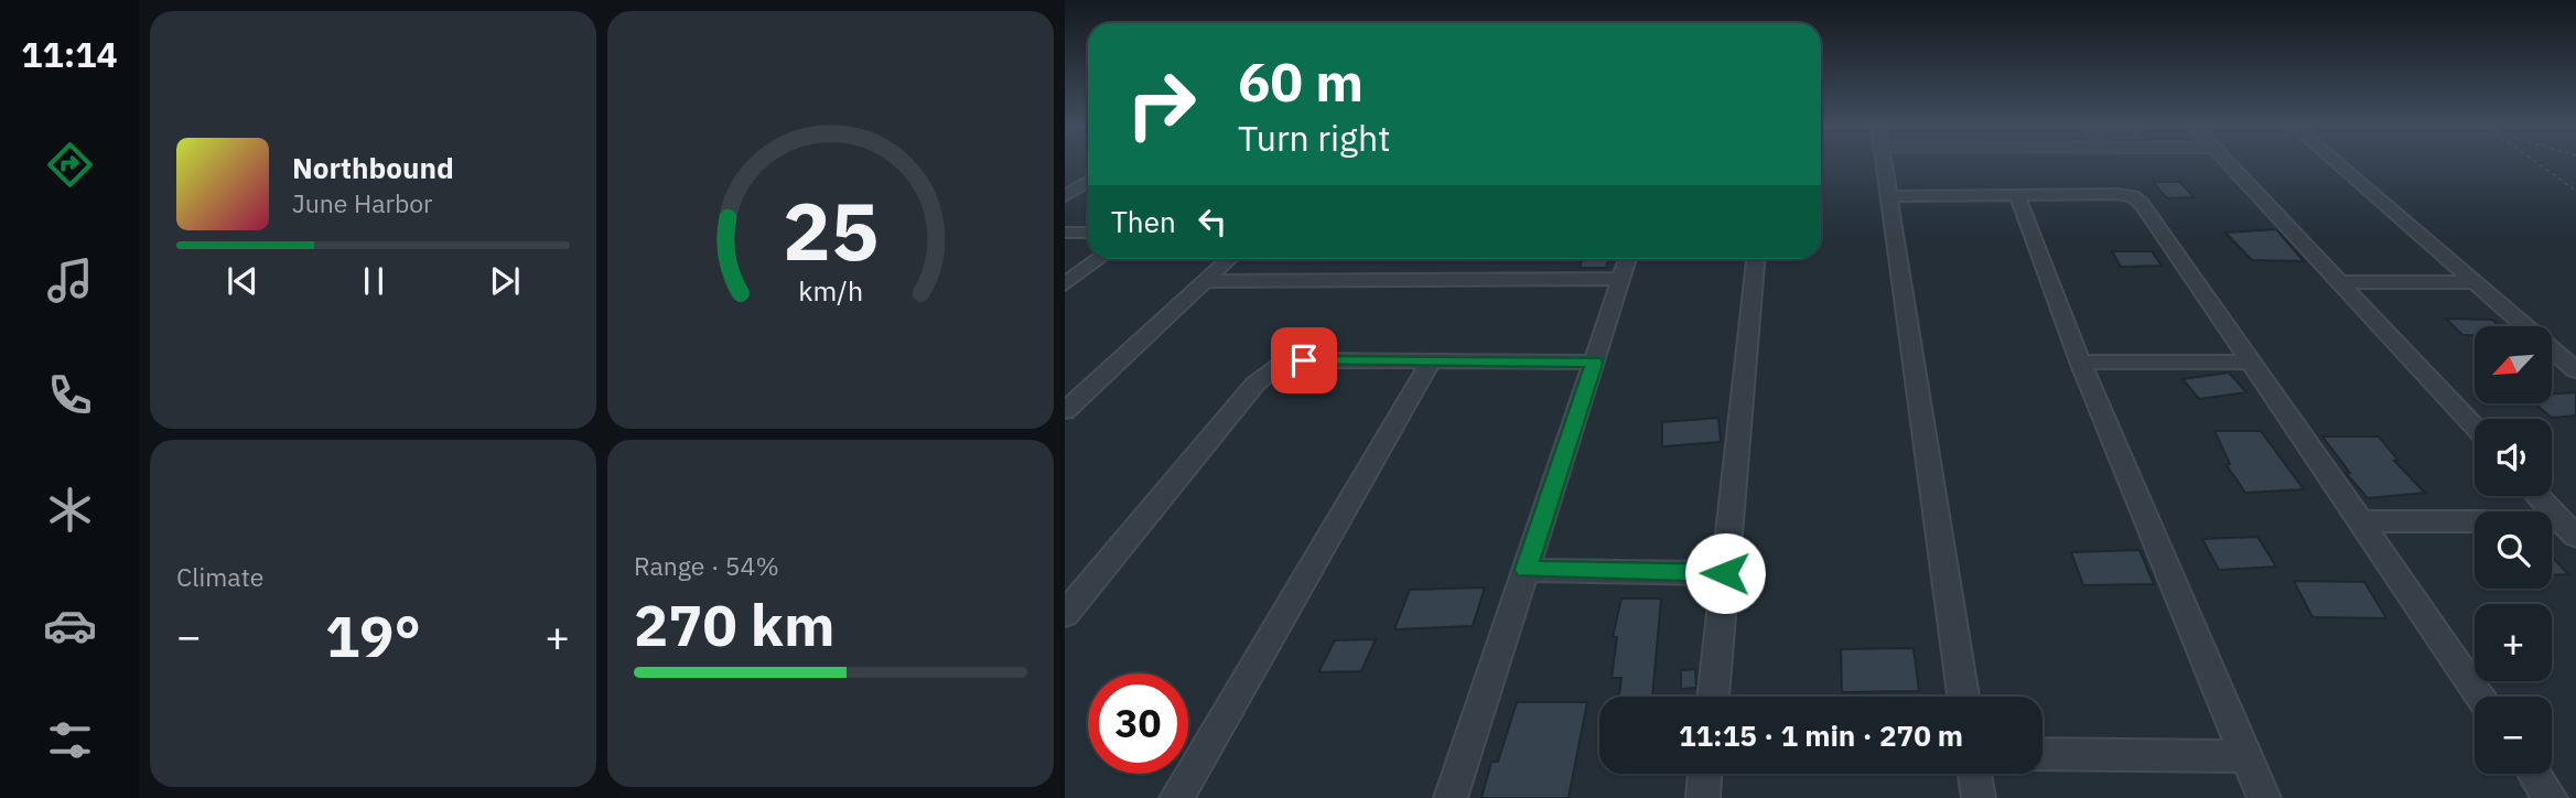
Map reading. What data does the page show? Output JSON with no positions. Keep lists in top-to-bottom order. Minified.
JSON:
{"north":"bottom left","page":{"tabs":"11:14","turn":["60 m","Turn right"],"song":["Northbound","June Harbor"],"then":"Then","map_buttons":["+","−"],"tile":["Climate",["Range · 54%","270 km"]],"heat":["−","19°","+"],"limit":"30","trip":"11:15 · 1 min · 270 m","gauge":["25","km/h"]}}
